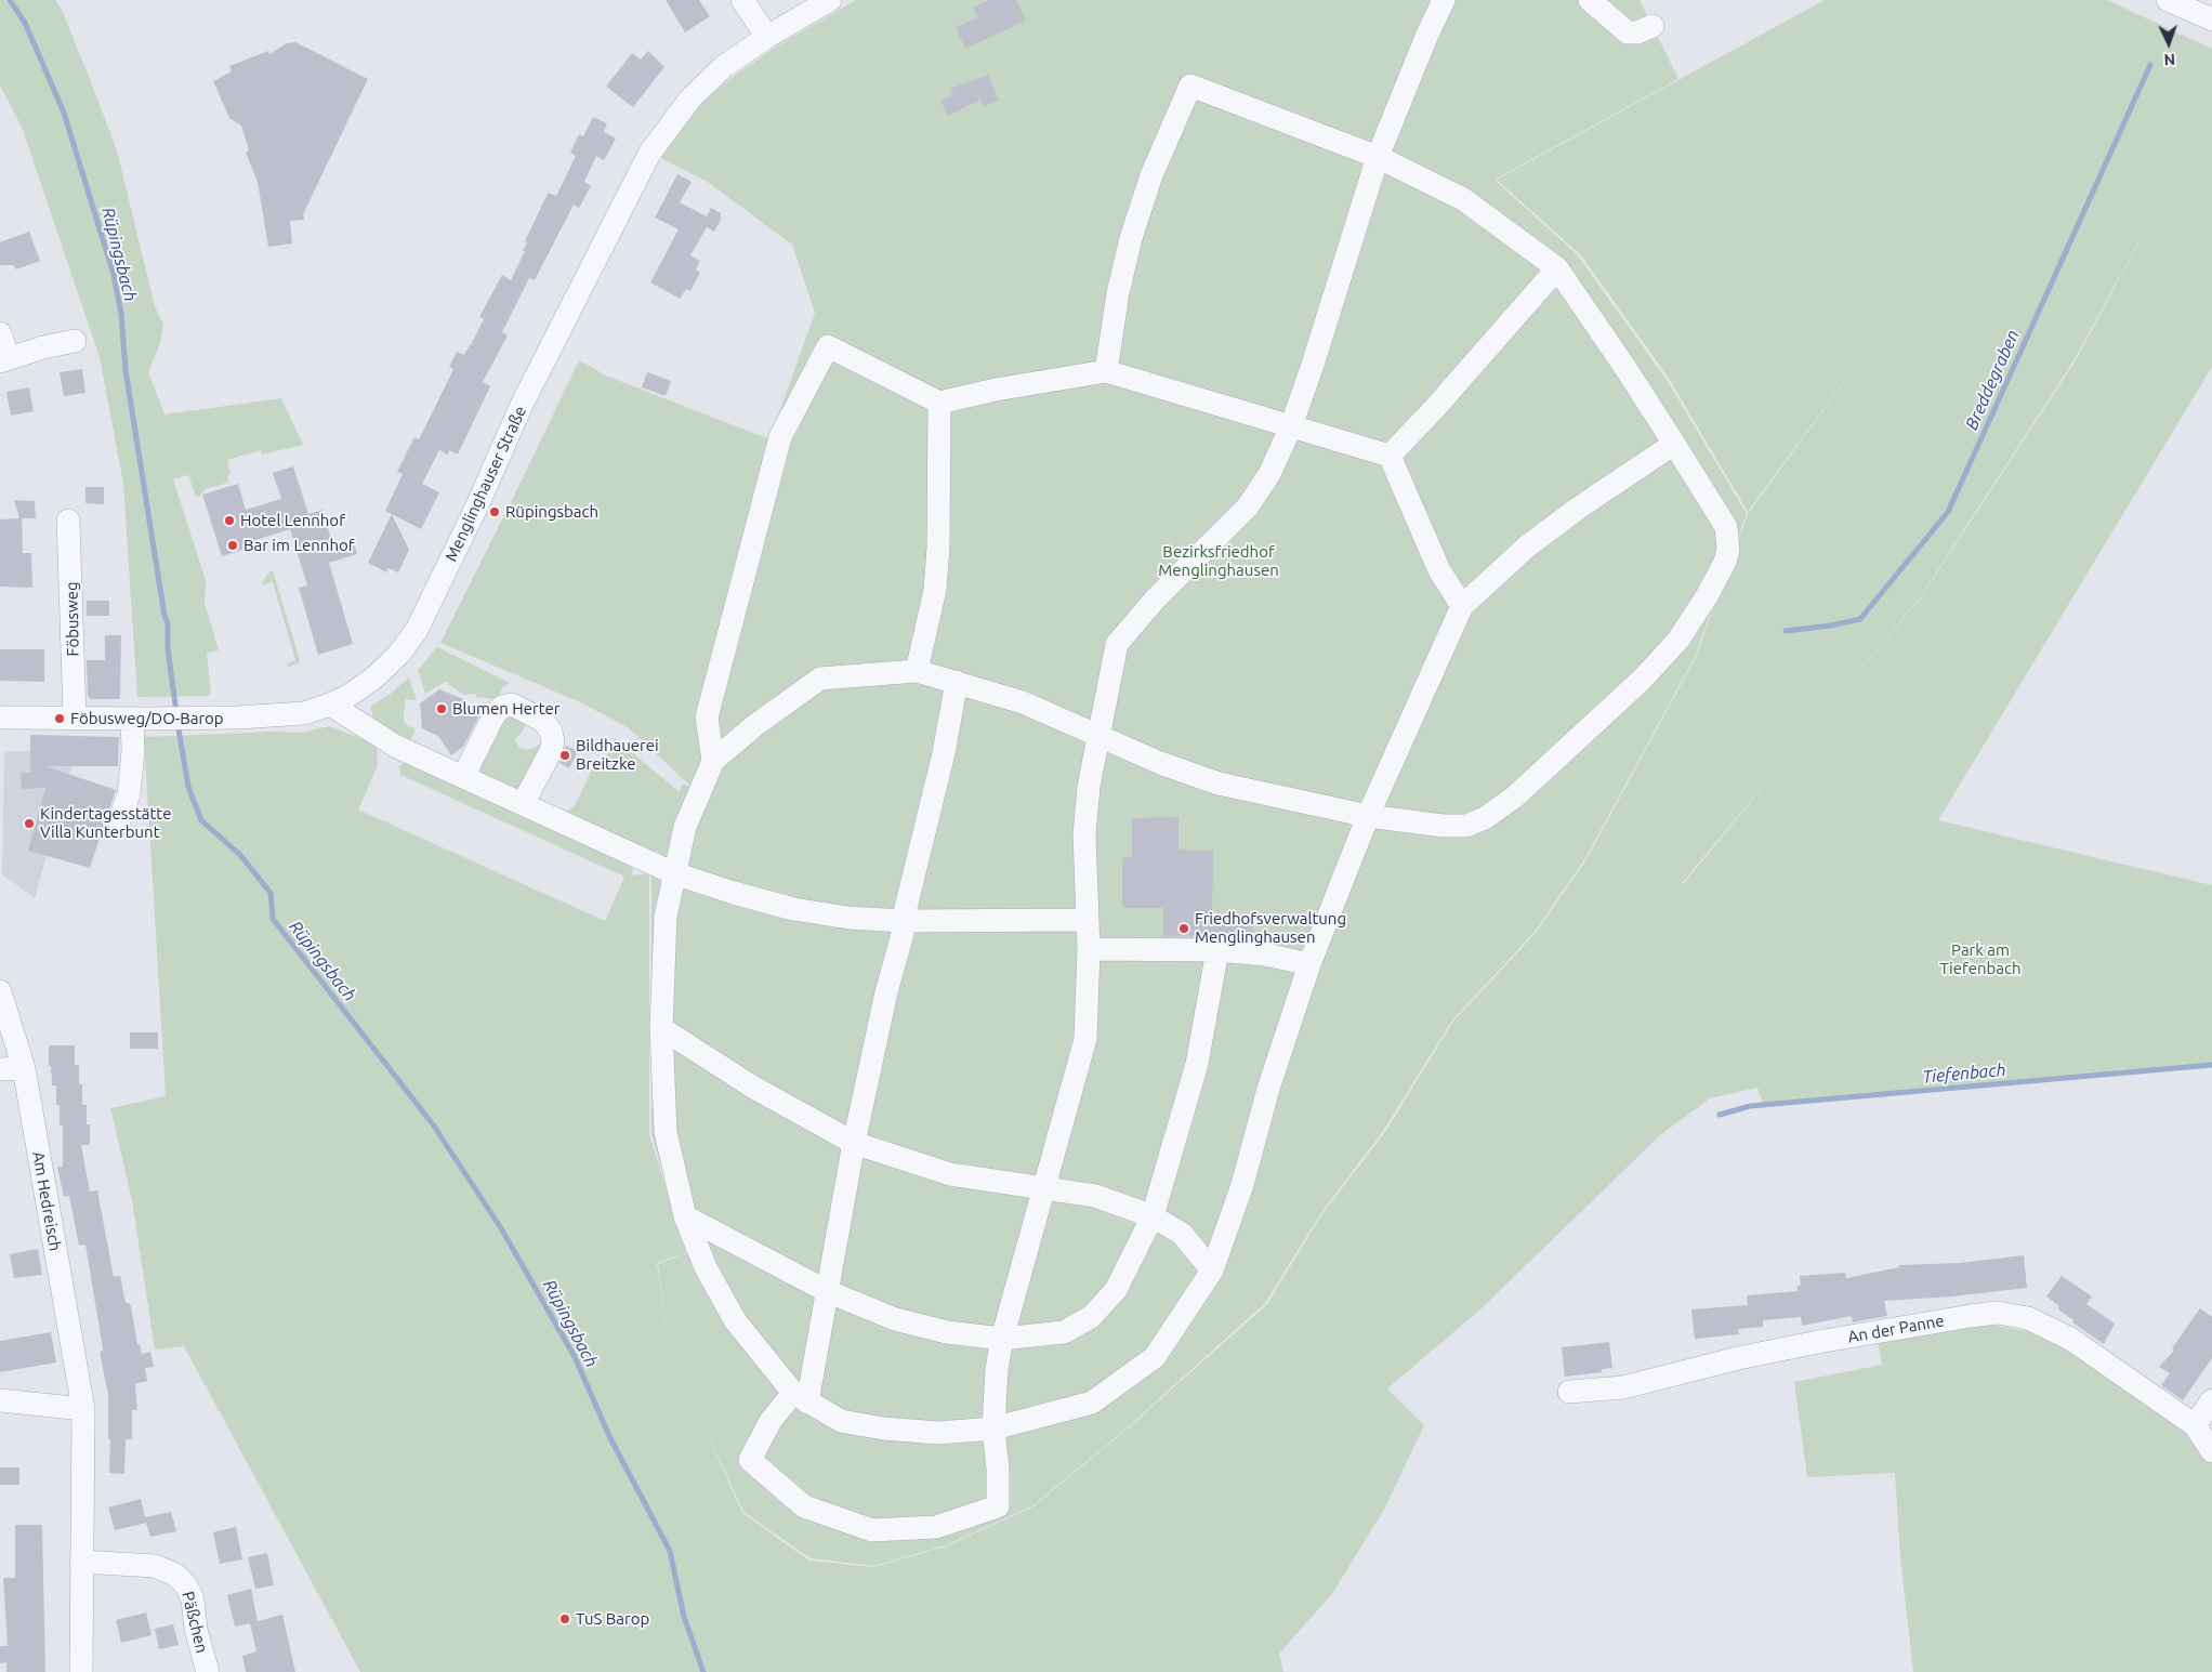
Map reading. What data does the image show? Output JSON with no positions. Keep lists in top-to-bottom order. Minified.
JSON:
{"streets":{"street":["Menglinghauser Straße","Föbusweg","Am Hedreisch","An der Panne","Päßchen"]},"crossings":[["Menglinghauser Straße","Föbusweg"],["Am Hedreisch","Päßchen"]],"water":["Rüpingsbach","Breddegraben","Tiefenbach"],"parks":["Bezirksfriedhof Menglinghausen","Park am Tiefenbach"],"places":["Rüpingsbach","Hotel Lennhof","Bar im Lennhof","Blumen Herter","Föbusweg/DO-Barop","Bildhauerei Breitzke","Kindertagesstätte Villa Kunterbunt","Friedhofsverwaltung Menglinghausen","TuS Barop"],"north":"bottom"}
